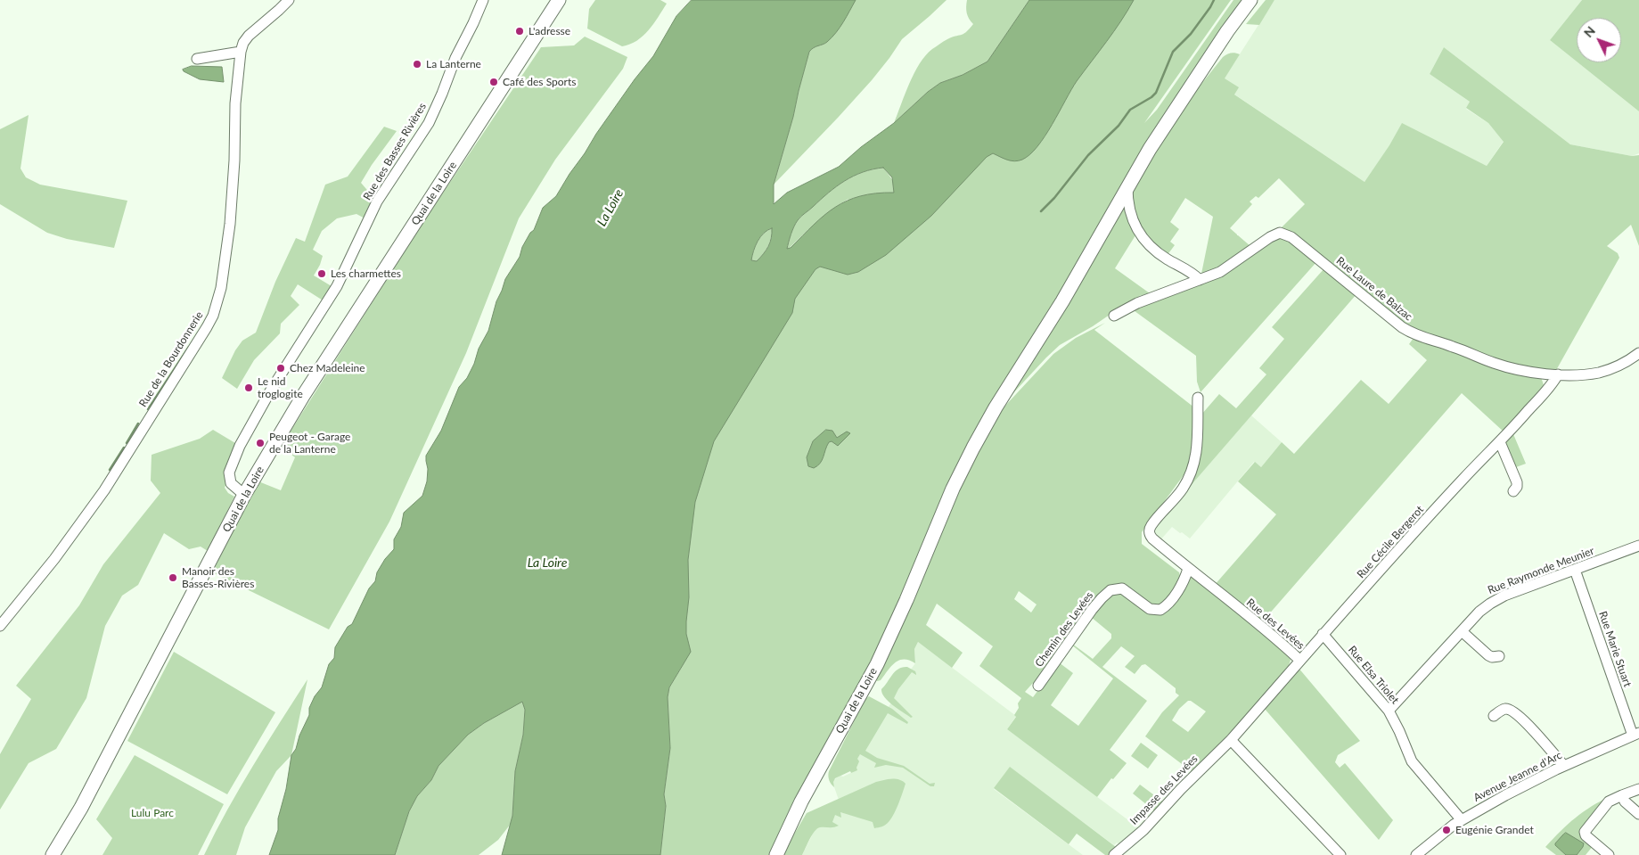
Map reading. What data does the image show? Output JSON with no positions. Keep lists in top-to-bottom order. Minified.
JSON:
{"streets":{"main road":["Quai de la Loire"],"street":["Rue des Basses Rivières","Rue Laure de Balzac","Rue de la Bourdonnerie","Rue Cécile Bergerot","Rue Raymonde Meunier","Rue des Levées","Chemin des Levées","Rue Marie Stuart","Rue Elsa Triolet","Avenue Jeanne d'Arc","Impasse des Levées"]},"crossings":[["Rue des Basses Rivières","Quai de la Loire"],["Rue Laure de Balzac","Rue Cécile Bergerot"],["Rue Cécile Bergerot","Rue des Levées"],["Rue Cécile Bergerot","Rue Elsa Triolet"],["Rue Raymonde Meunier","Rue Marie Stuart"],["Rue Raymonde Meunier","Rue Elsa Triolet"],["Rue des Levées","Chemin des Levées"],["Rue des Levées","Impasse des Levées"],["Rue Marie Stuart","Avenue Jeanne d'Arc"],["Rue Elsa Triolet","Avenue Jeanne d'Arc"]],"water":["La Loire"],"parks":["Lulu Parc"],"places":["L'adresse","La Lanterne","Café des Sports","Les charmettes","Chez Madeleine","Le nid troglogite","Peugeot - Garage de la Lanterne","Manoir des Basses-Rivières","Eugénie Grandet"],"north":"top left"}
